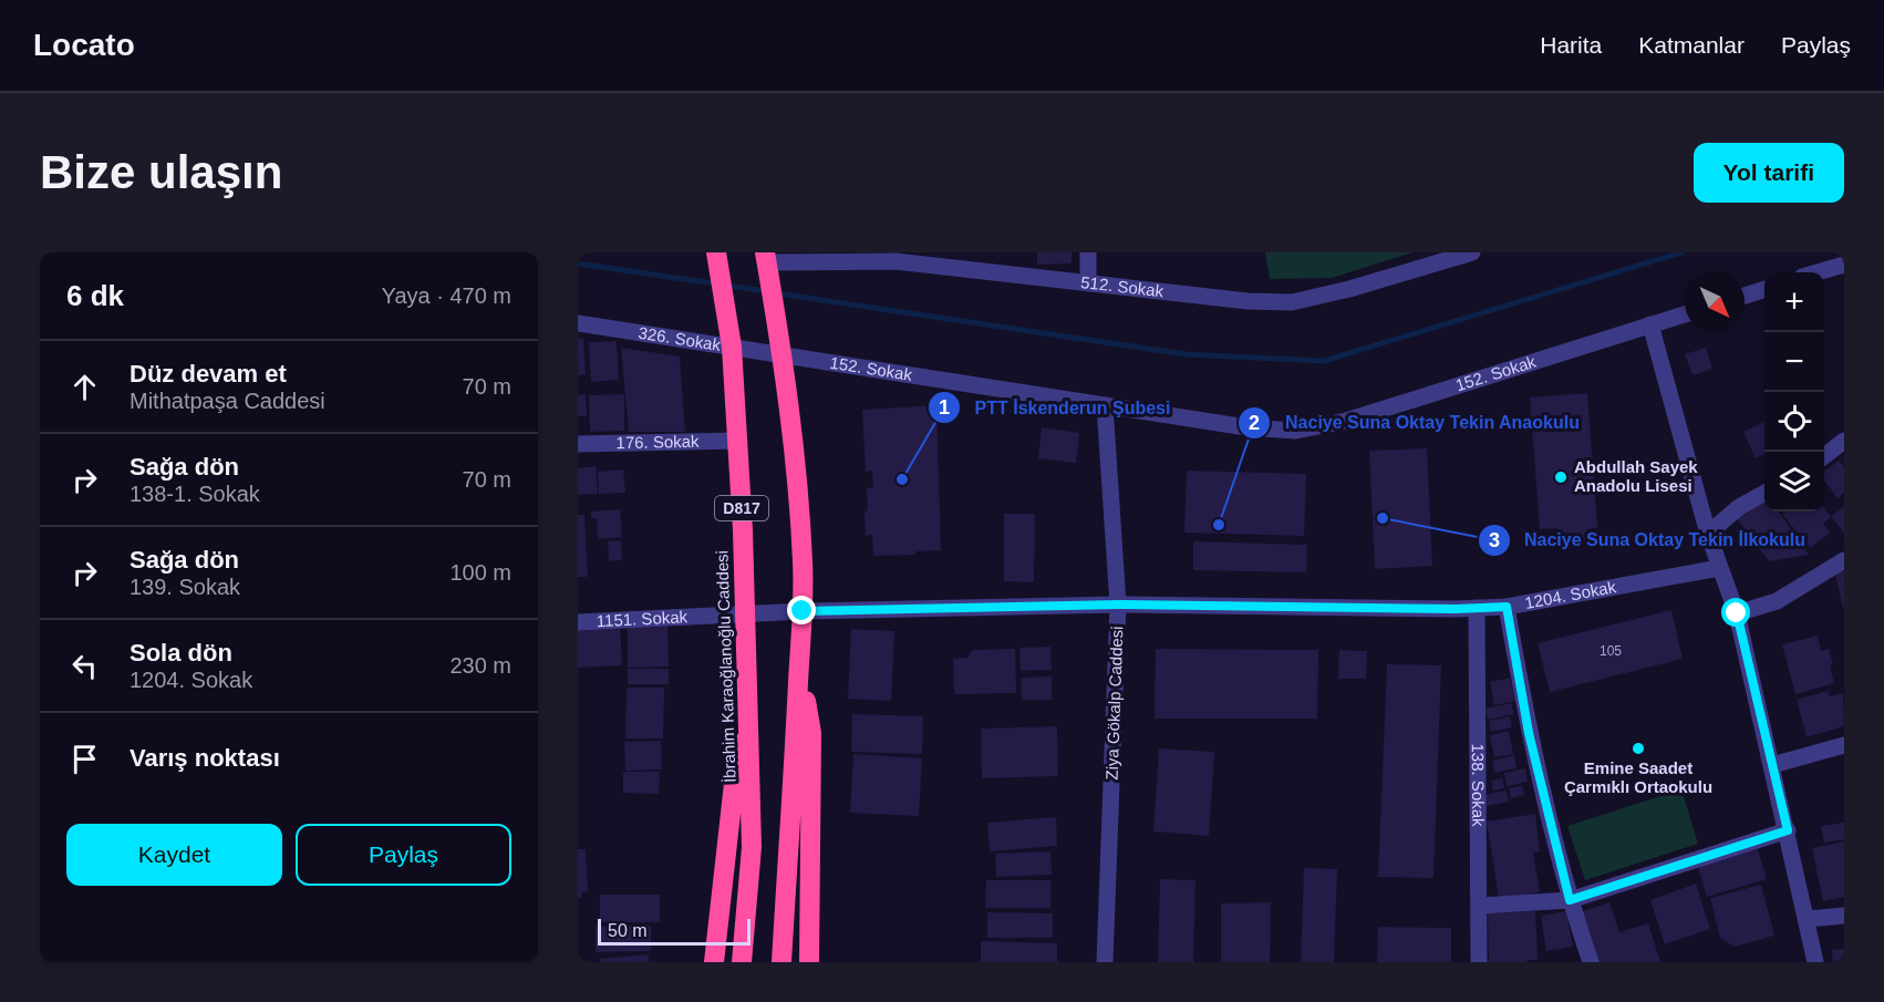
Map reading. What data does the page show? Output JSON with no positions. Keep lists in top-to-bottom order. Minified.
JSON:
{"streets":{"highway":["D817","İbrahim Karaoğlanoğlu Caddesi"],"street":["512. Sokak","326. Sokak","152. Sokak","176. Sokak","1204. Sokak","1151. Sokak","Ziya Gökalp Caddesi","138. Sokak"]},"crossings":[["326. Sokak","152. Sokak"],["326. Sokak","İbrahim Karaoğlanoğlu Caddesi"],["152. Sokak","Ziya Gökalp Caddesi"],["176. Sokak","İbrahim Karaoğlanoğlu Caddesi"],["1204. Sokak","1151. Sokak"],["1204. Sokak","İbrahim Karaoğlanoğlu Caddesi"],["1204. Sokak","Ziya Gökalp Caddesi"],["1204. Sokak","138. Sokak"],["1151. Sokak","İbrahim Karaoğlanoğlu Caddesi"]],"places":["Abdullah Sayek Anadolu Lisesi","PTT İskenderun Şubesi","Naciye Suna Oktay Tekin İlkokulu","Naciye Suna Oktay Tekin Anaokulu","Emine Saadet Çarmıklı Ortaokulu"],"house_numbers":["105"],"scale_bar":"50 m","north":"bottom right","page":{"header":"Locato","nav":["Harita","Katmanlar","Paylaş"],"buttons":["Yol tarifi",["Kaydet","Paylaş"]],"title":"Bize ulaşın","heading":["6 dk","Yaya · 470 m"],"map_buttons":["+","−"],"list":[["Düz devam et","Mithatpaşa Caddesi","70 m"],["Sağa dön","138-1. Sokak","70 m"],["Sağa dön","139. Sokak","100 m"],["Sola dön","1204. Sokak","230 m"],"Varış noktası"],"scale":"50 m"}}
